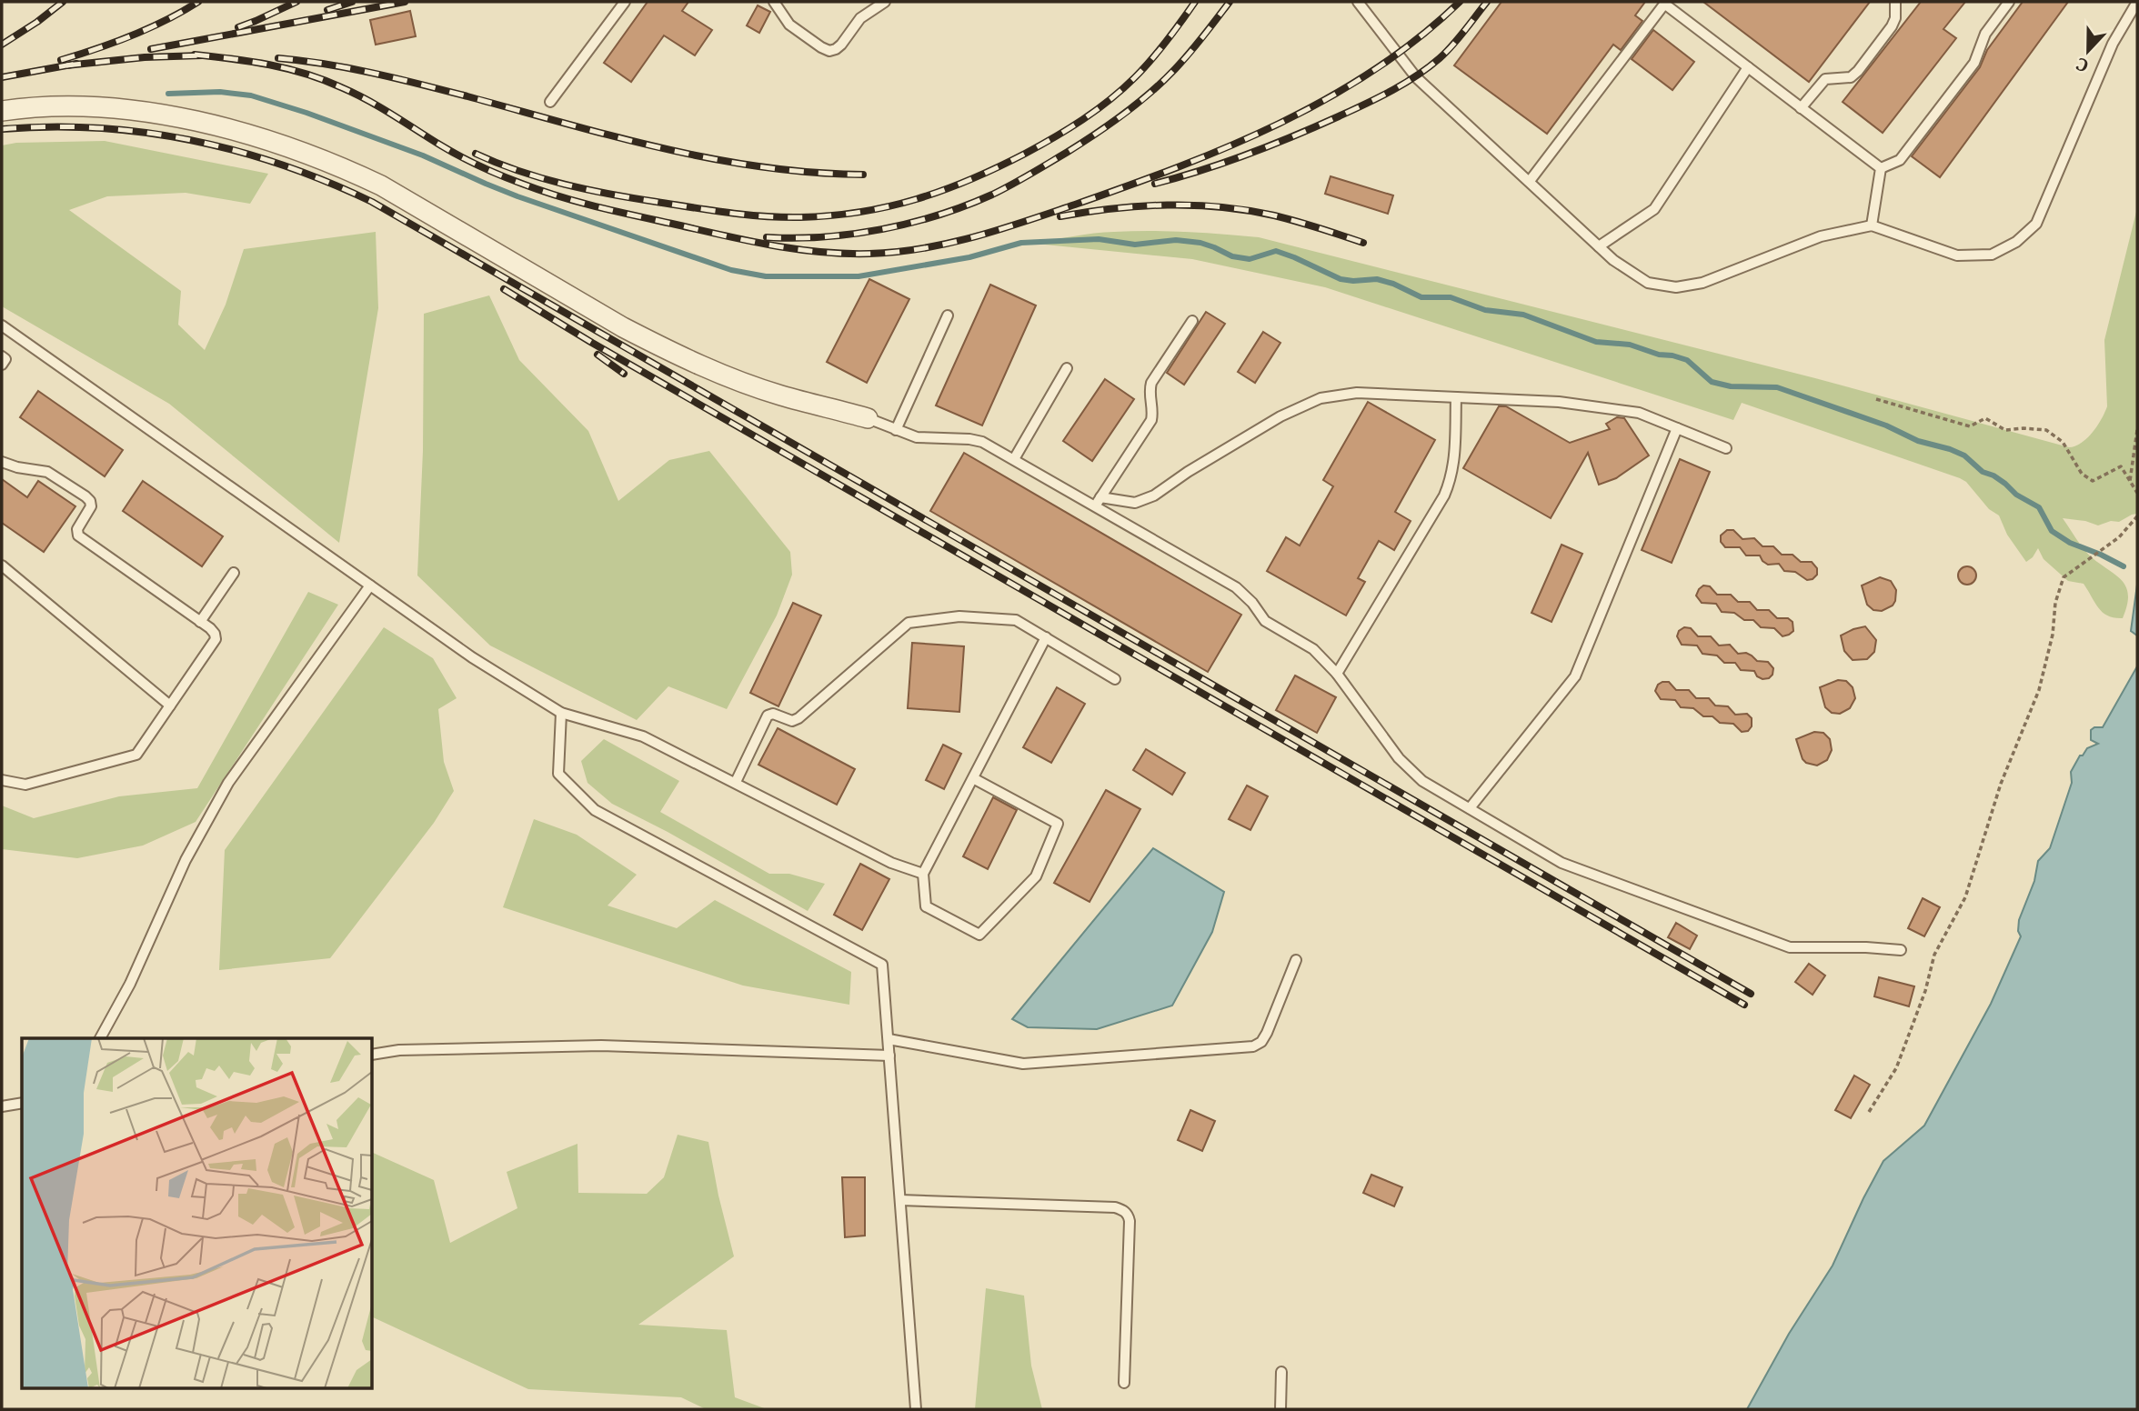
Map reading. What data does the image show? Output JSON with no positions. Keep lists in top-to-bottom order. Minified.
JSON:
{"north":"bottom"}
